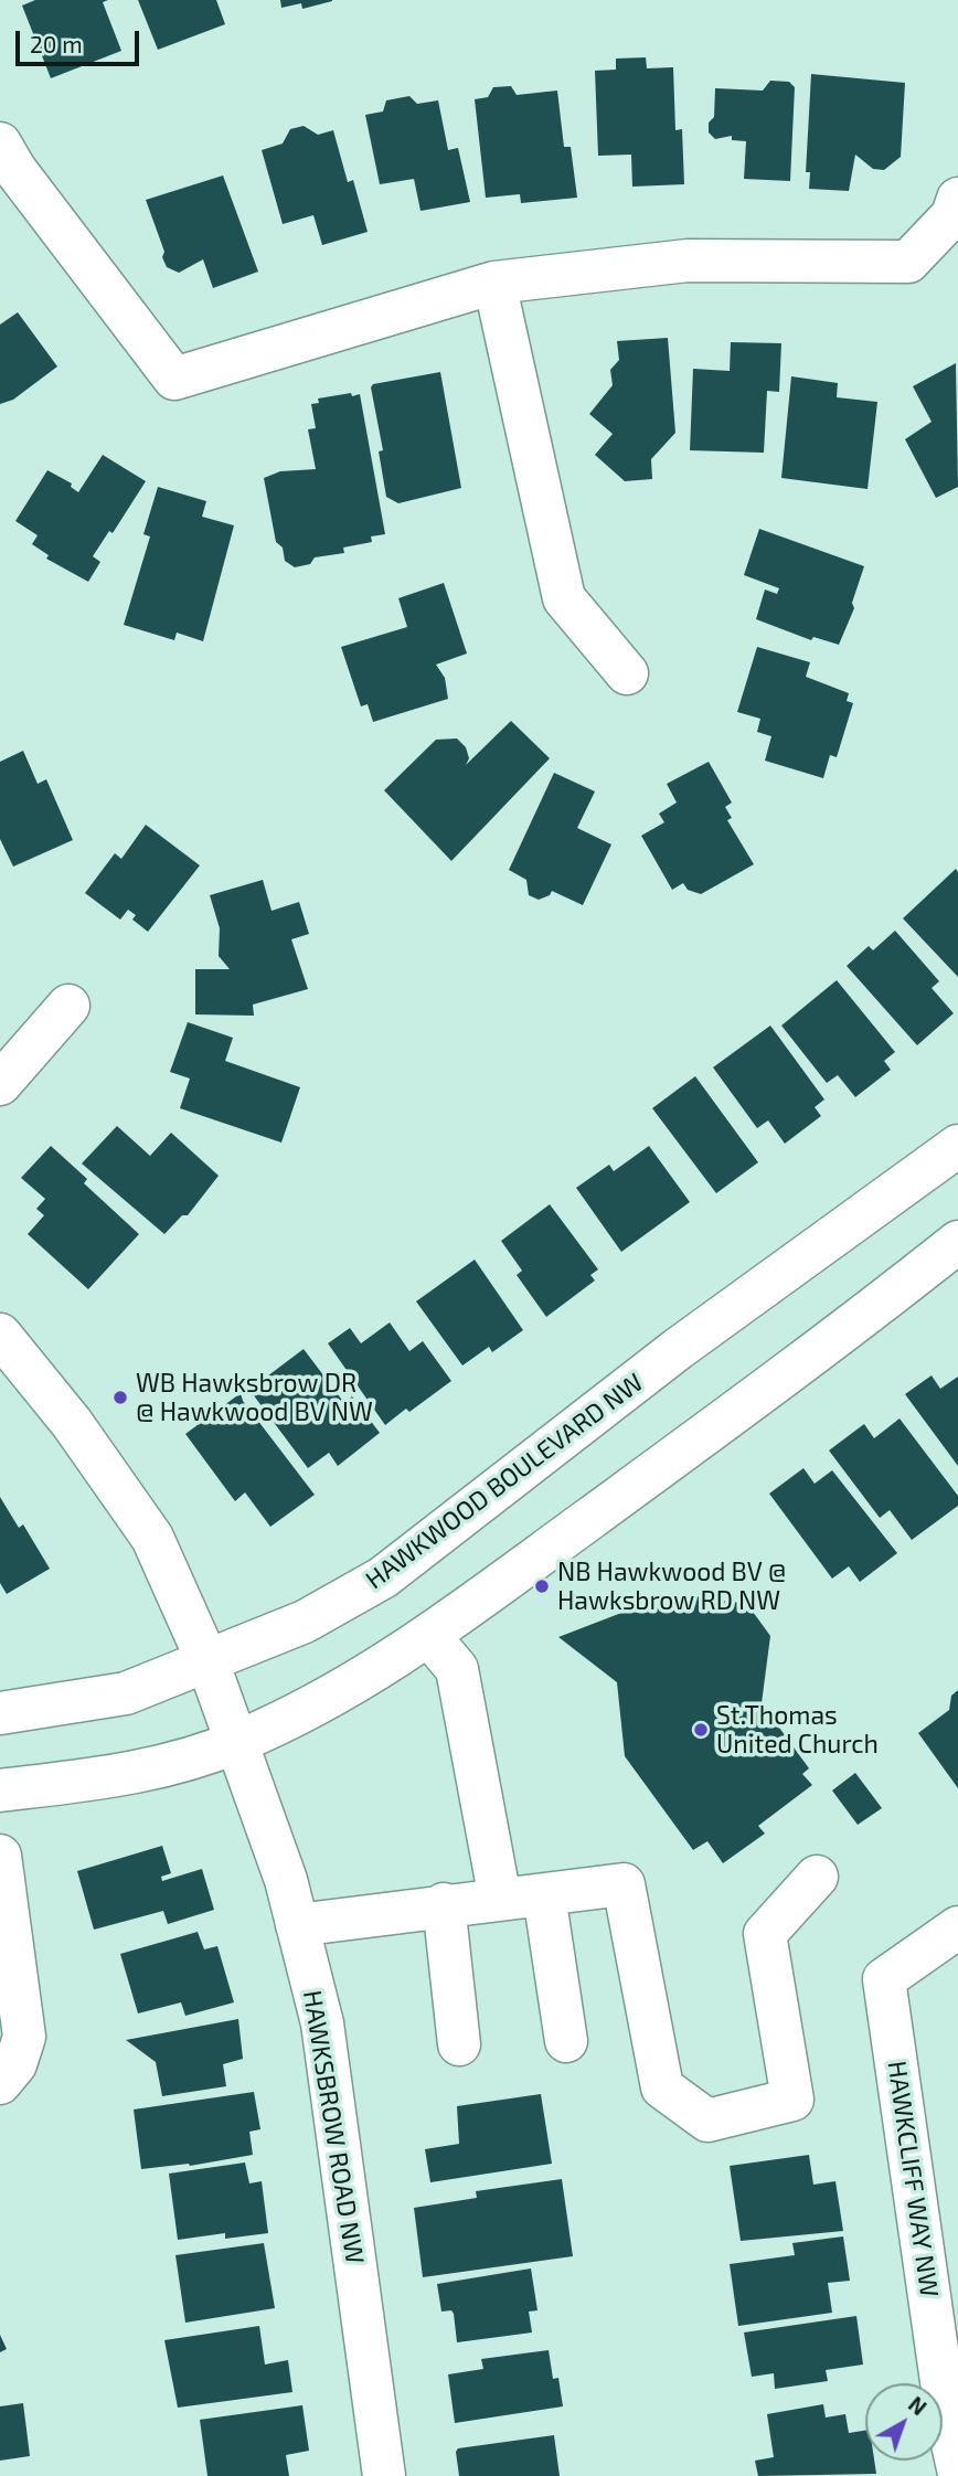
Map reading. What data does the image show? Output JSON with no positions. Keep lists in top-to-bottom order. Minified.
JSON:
{"streets":{"street":["HAWKWOOD BOULEVARD NW","HAWKSBROW ROAD NW","HAWKCLIFF WAY NW"]},"crossings":[["HAWKWOOD BOULEVARD NW","HAWKSBROW ROAD NW"]],"places":["WB Hawksbrow DR @ Hawkwood BV NW","NB Hawkwood BV @ Hawksbrow RD NW","St.Thomas United Church"],"scale_bar":"20 m","north":"top right"}
